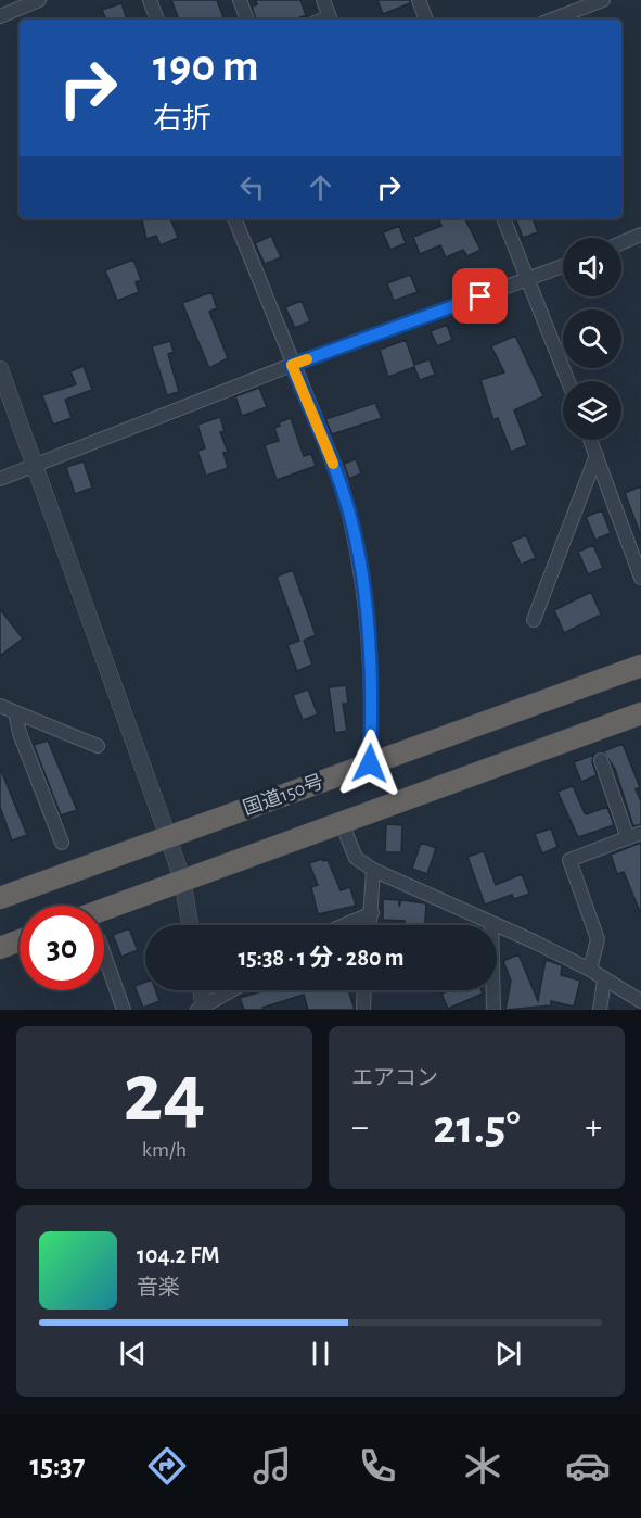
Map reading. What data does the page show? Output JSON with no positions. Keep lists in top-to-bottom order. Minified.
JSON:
{"streets":{"highway":["国道150号"]},"page":{"turn":["190 m","右折"],"limit":"30","trip":"15:38 · 1 分 · 280 m","tile":[["24","km/h"],"エアコン"],"heat":["−","21.5°","+"],"song":["104.2 FM","音楽"],"tabs":"15:37"}}
